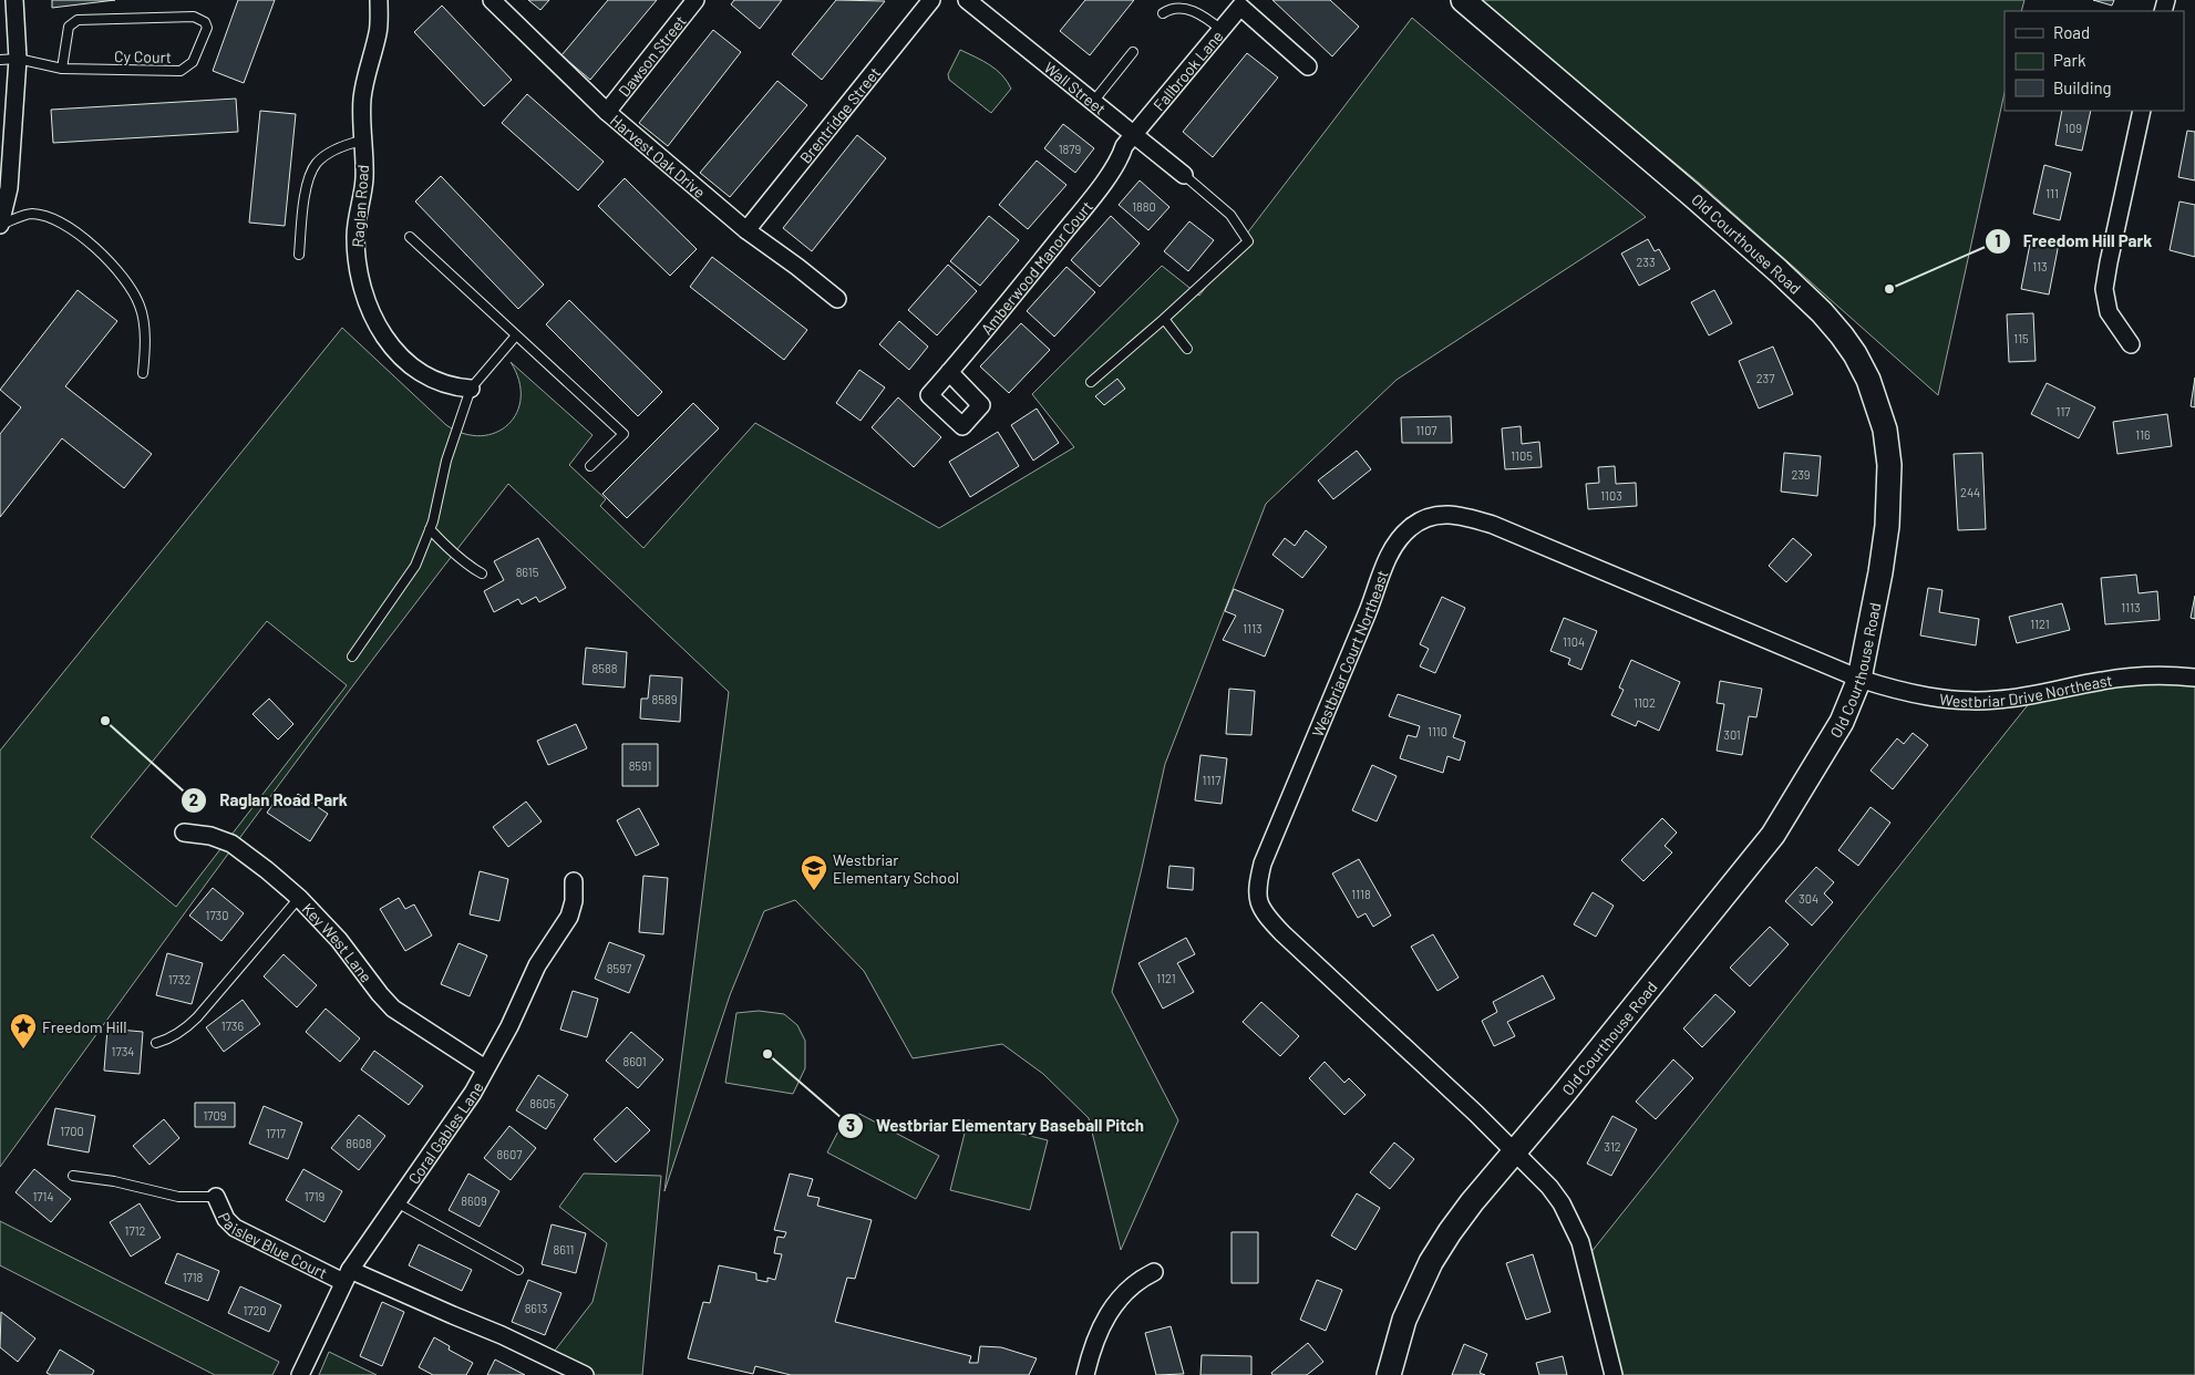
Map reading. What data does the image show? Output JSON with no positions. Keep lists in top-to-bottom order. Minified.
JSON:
{"streets":{"street":["Dawson Street","Fallbrook Lane","Wall Street","Brentridge Street","Harvest Oak Drive","Raglan Road","Old Courthouse Road","Amberwood Manor Court","Westbriar Court Northeast","Westbriar Drive Northeast","Key West Lane","Coral Gables Lane","Paisley Blue Court"],"lane":["Cy Court"]},"crossings":[["Dawson Street","Harvest Oak Drive"],["Fallbrook Lane","Wall Street"],["Fallbrook Lane","Amberwood Manor Court"],["Wall Street","Amberwood Manor Court"],["Brentridge Street","Harvest Oak Drive"],["Old Courthouse Road","Westbriar Court Northeast"],["Old Courthouse Road","Westbriar Drive Northeast"],["Westbriar Court Northeast","Westbriar Drive Northeast"],["Key West Lane","Coral Gables Lane"],["Coral Gables Lane","Paisley Blue Court"]],"places":{"other":["Freedom Hill Park","Raglan Road Park","Westbriar Elementary Baseball Pitch"],"school or university":["Westbriar Elementary School"],"place":["Freedom Hill"]},"house_numbers":["109","1879","111","1880","233","113","115","237","117","1107","116","1105","239","244","1103","8615","1113","1121","1113","1104","8588","8589","1102","1110","301","8591","1117","1118","304","1730","8597","1121","1732","1736","1734","8601","8605","1709","1700","1717","8608","312","8607","1714","1719","8609","1712","8611","1718","8613","1720"],"legend":["Road","Park","Building"]}
